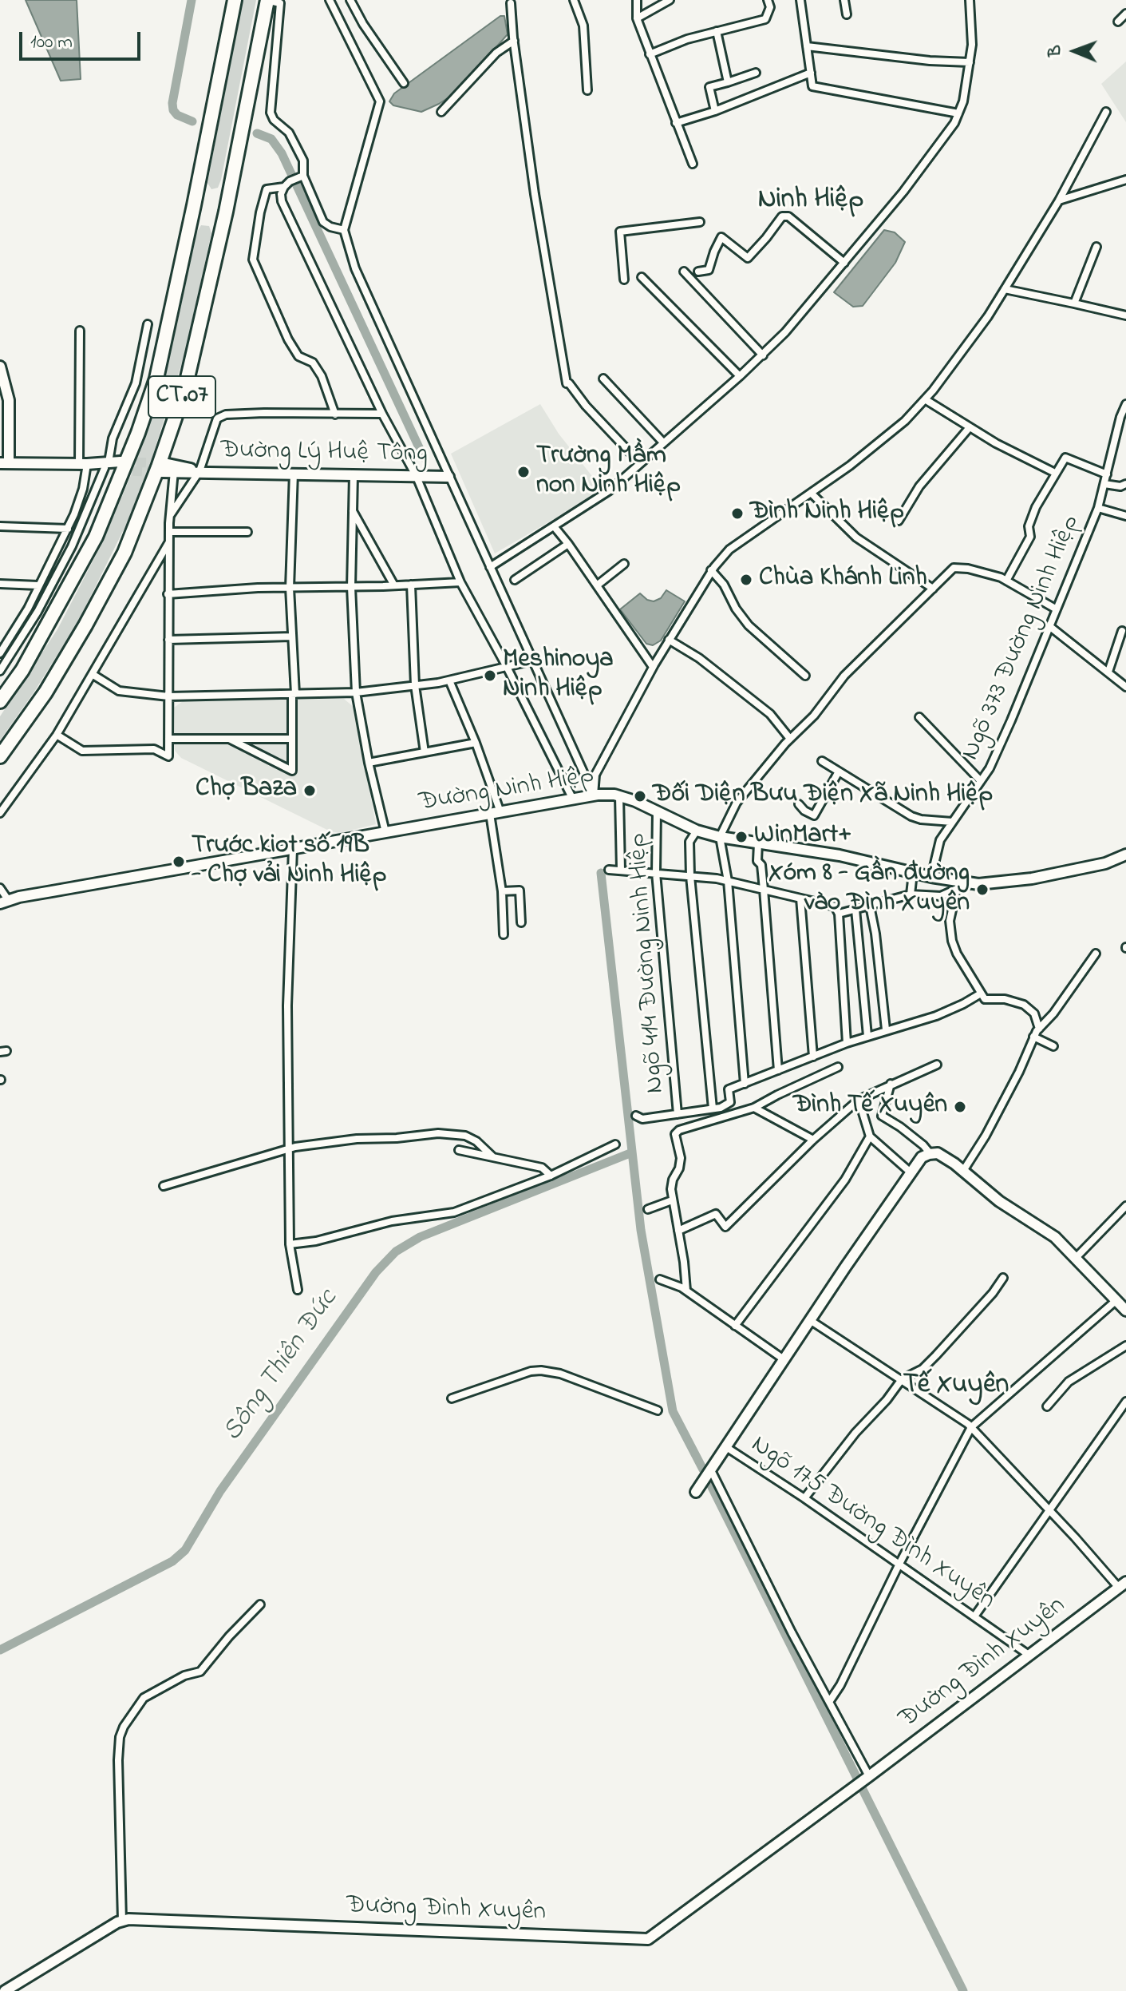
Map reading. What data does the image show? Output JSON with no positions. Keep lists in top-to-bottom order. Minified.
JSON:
{"streets":{"highway":["CT.07"],"street":["Đường Lý Huệ Tông","Ngõ 373 Đường Ninh Hiệp","Đường Ninh Hiệp","Ngõ 414 Đường Ninh Hiệp","Ngõ 175 Đường Đình Xuyên","Đường Đình Xuyên"]},"crossings":[["Ngõ 373 Đường Ninh Hiệp","Đường Ninh Hiệp"],["Đường Ninh Hiệp","Ngõ 414 Đường Ninh Hiệp"],["Ngõ 175 Đường Đình Xuyên","Đường Đình Xuyên"]],"districts":["Ninh Hiệp","Tế Xuyên"],"water":["Sông Thiên Đức"],"places":["Trường Mầm non Ninh Hiệp","Đình Ninh Hiệp","Chùa Khánh Linh","Meshinoya Ninh Hiệp","Chợ Baza","Đối Diện Bưu Điện Xã Ninh Hiệp","WinMart+","Trước kiot số 19B - Chợ vải Ninh Hiệp","Xóm 8 - Gần đường vào Đình Xuyên","Đình Tế Xuyên"],"scale_bar":"100 m","north":"left"}
